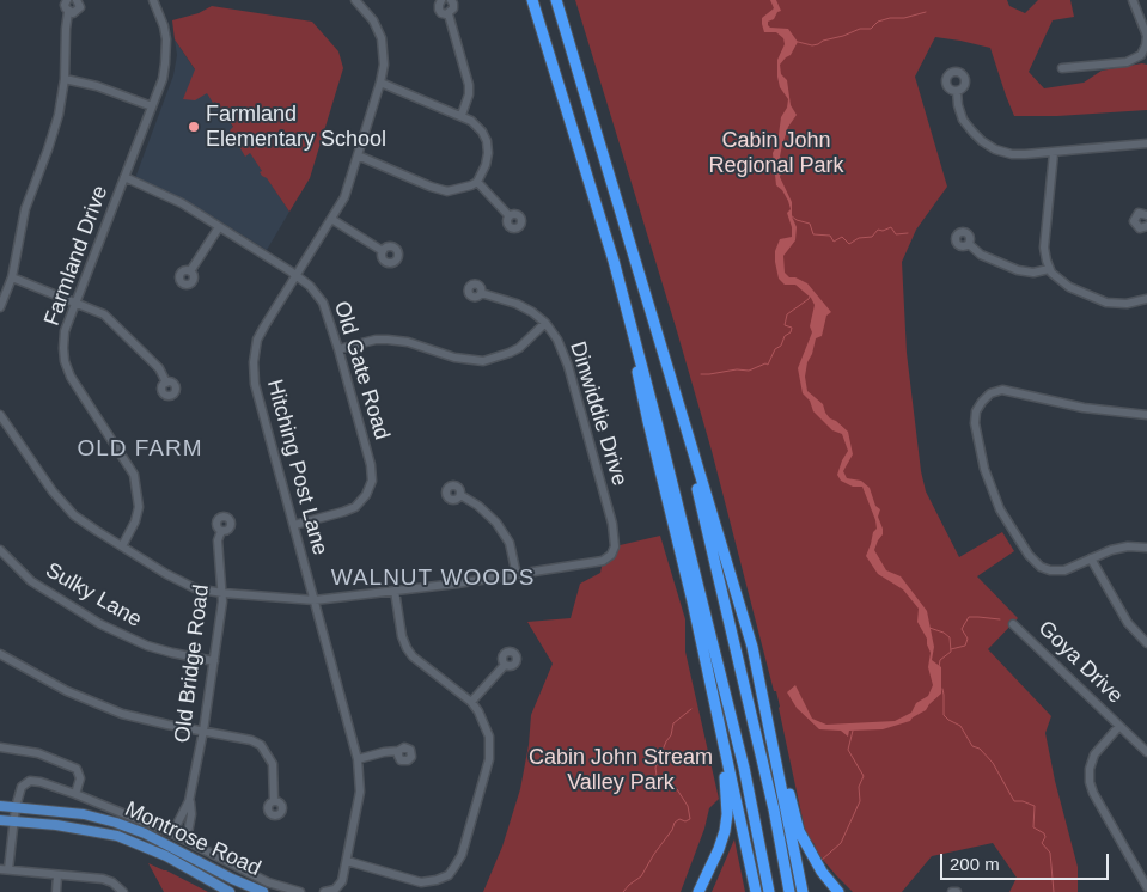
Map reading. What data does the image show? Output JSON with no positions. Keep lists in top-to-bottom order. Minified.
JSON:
{"streets":{"main road":["Montrose Road"],"street":["Farmland Drive","Old Gate Road","Dinwiddie Drive","Hitching Post Lane","Sulky Lane","Goya Drive","Old Bridge Road"]},"crossings":[["Farmland Drive","Old Gate Road"],["Old Gate Road","Hitching Post Lane"],["Sulky Lane","Old Bridge Road"]],"districts":["OLD FARM","WALNUT WOODS"],"parks":["Cabin John Regional Park","Cabin John Stream Valley Park"],"places":["Farmland Elementary School"],"scale_bar":"200 m"}
